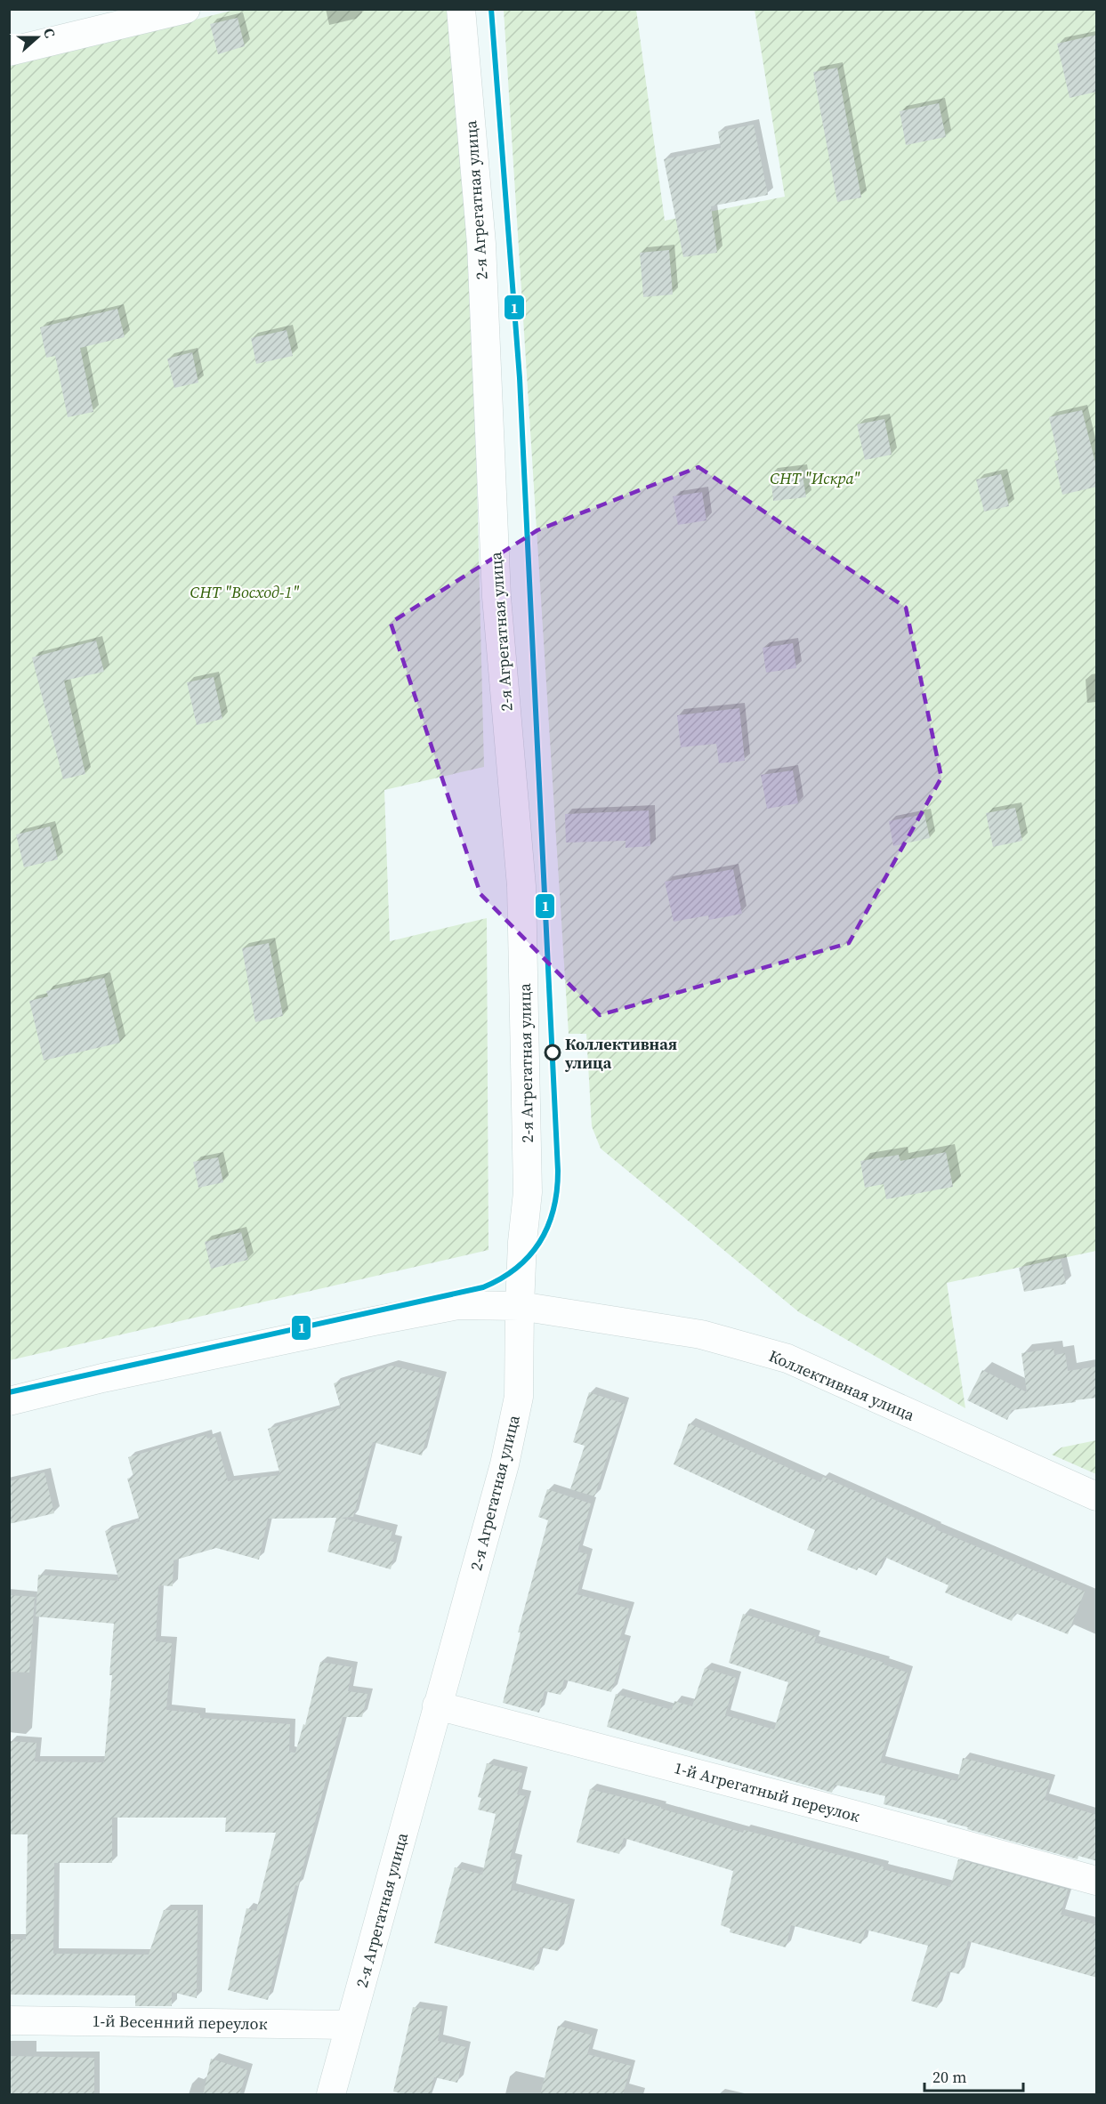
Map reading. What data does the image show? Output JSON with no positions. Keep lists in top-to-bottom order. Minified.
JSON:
{"streets":{"street":["2-я Агрегатная улица","Коллективная улица","1-й Агрегатный переулок","1-й Весенний переулок"]},"crossings":[["2-я Агрегатная улица","Коллективная улица"],["2-я Агрегатная улица","1-й Агрегатный переулок"],["2-я Агрегатная улица","1-й Весенний переулок"]],"parks":["СНТ \"Искра\"","СНТ \"Восход-1\""],"places":["Коллективная улица"],"lines":["transit line 1"],"scale_bar":"20 m","north":"right"}
